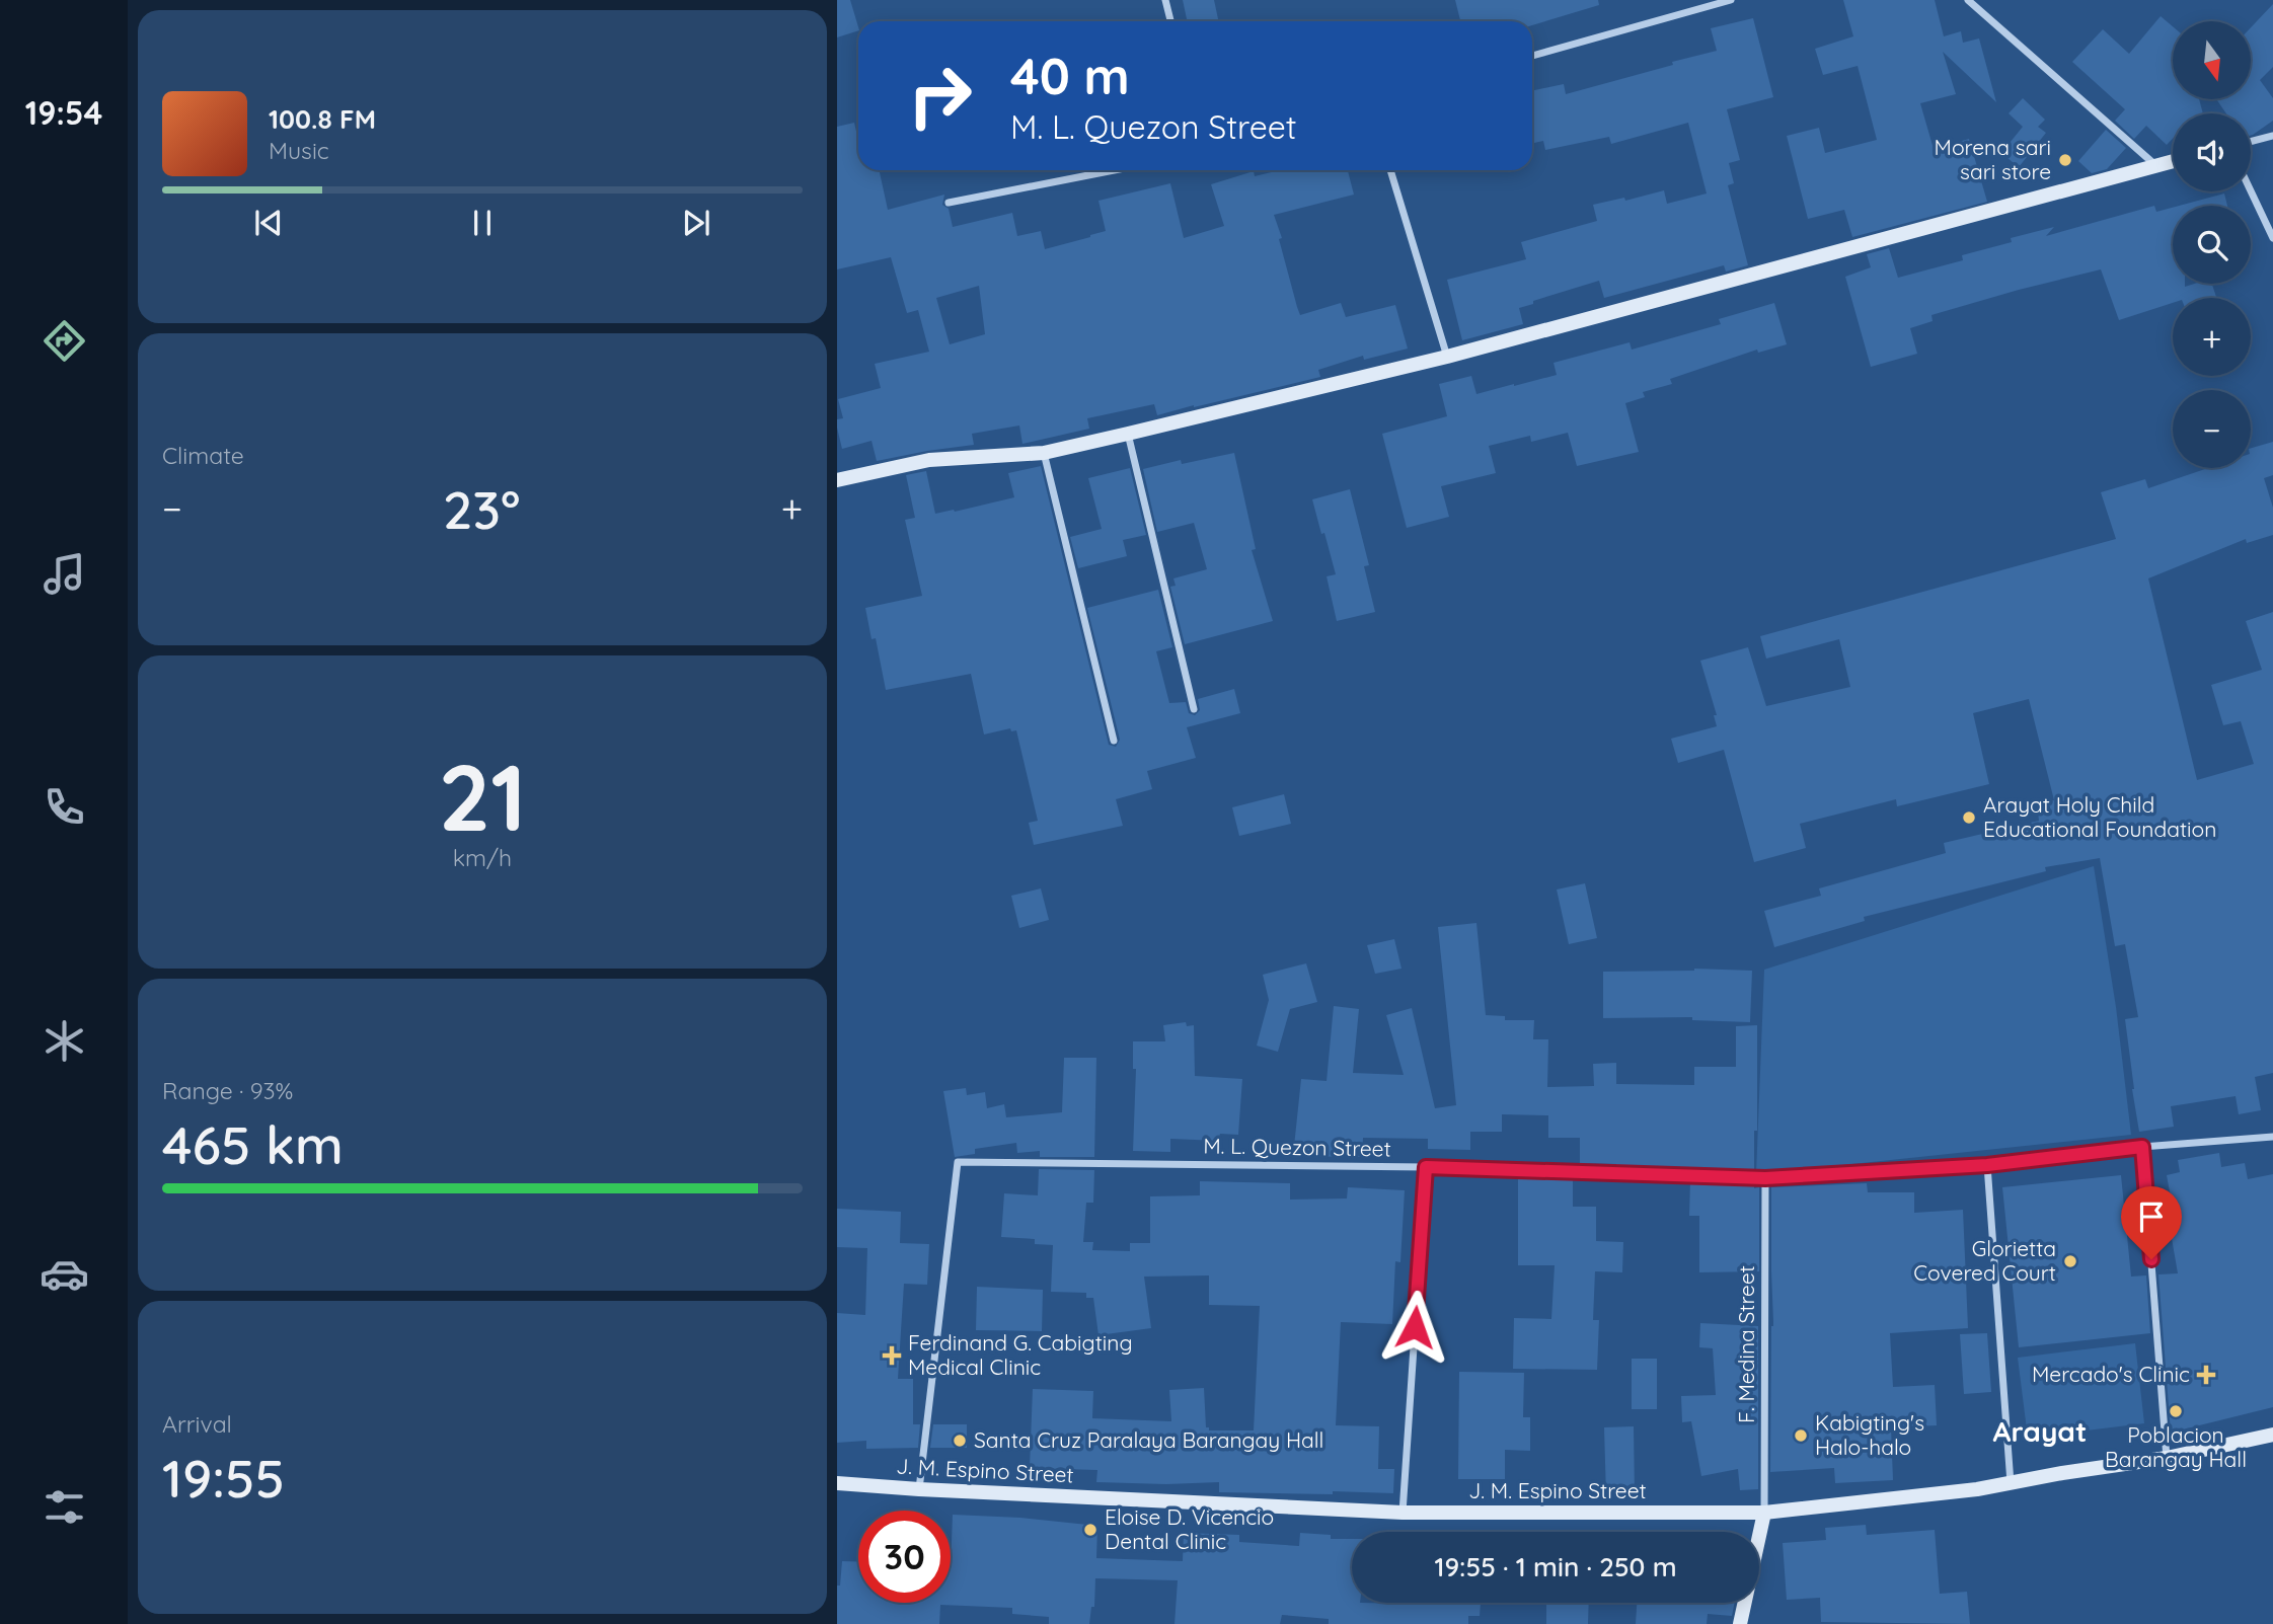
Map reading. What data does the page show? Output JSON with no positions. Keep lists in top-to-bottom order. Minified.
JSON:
{"streets":{"street":["M. L. Quezon Street","F. Medina Street","J. M. Espino Street"]},"crossings":[["M. L. Quezon Street","F. Medina Street"],["M. L. Quezon Street","J. M. Espino Street"],["F. Medina Street","J. M. Espino Street"]],"districts":["Arayat"],"places":{"other":["Morena sari sari store","Arayat Holy Child Educational Foundation","Glorietta Covered Court","Poblacion Barangay Hall","Kabigting's Halo-halo","Santa Cruz Paralaya Barangay Hall","Eloise D. Vicencio Dental Clinic"],"health":["Ferdinand G. Cabigting Medical Clinic","Mercado's Clinic"]},"north":"bottom","page":{"tabs":"19:54","map_buttons":["+","−"],"turn":["40 m","M. L. Quezon Street"],"song":["100.8 FM","Music"],"tile":["Climate",["21","km/h"],["Range · 93%","465 km"],["Arrival","19:55"]],"heat":["−","23°","+"],"limit":"30","trip":"19:55 · 1 min · 250 m"}}
